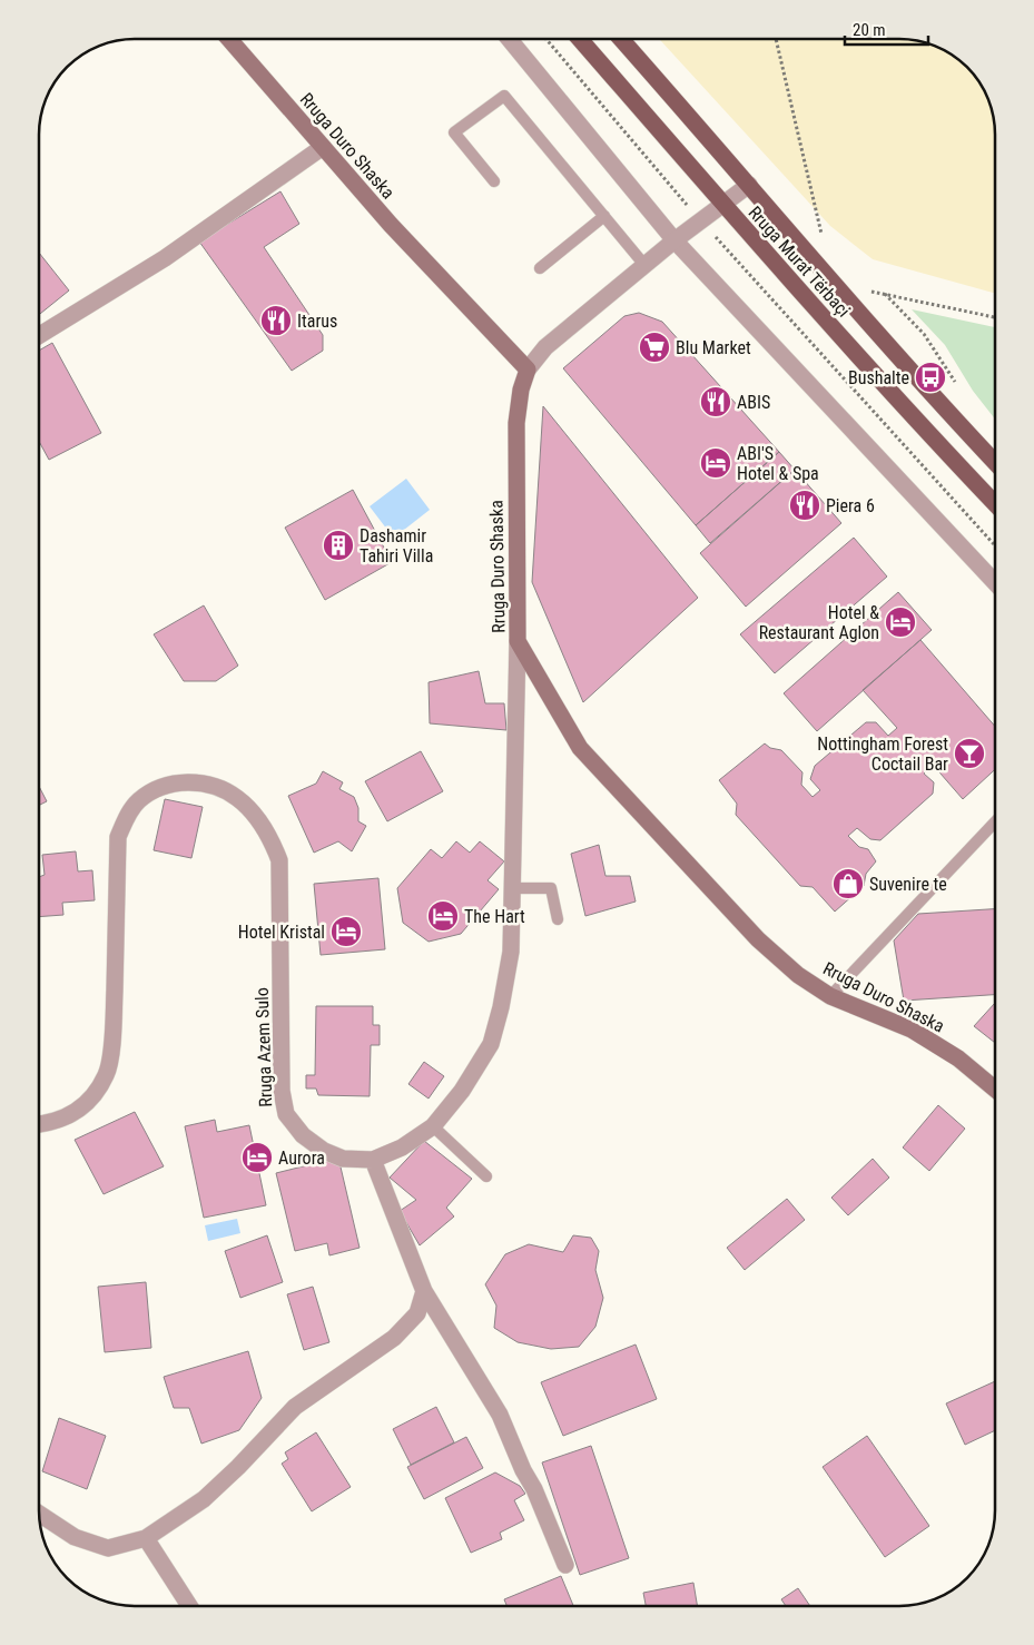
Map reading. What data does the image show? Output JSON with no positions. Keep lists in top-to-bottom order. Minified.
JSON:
{"streets":{"main road":["Rruga Duro Shaska","Rruga Murat Tërbaçi"],"street":["Rruga Azem Sulo"]},"crossings":[["Rruga Duro Shaska","Rruga Azem Sulo"]],"places":{"restaurant":["Itarus","ABIS","Piera 6"],"supermarket":["Blu Market"],"bus stop":["Bushalte"],"hotel":["ABI'S Hotel & Spa","Hotel & Restaurant Aglon","The Hart","Hotel Kristal","Aurora"],"building":["Dashamir Tahiri Villa"],"bar":["Nottingham Forest Coctail Bar"],"shop":["Suvenire te"]},"scale_bar":"20 m"}
